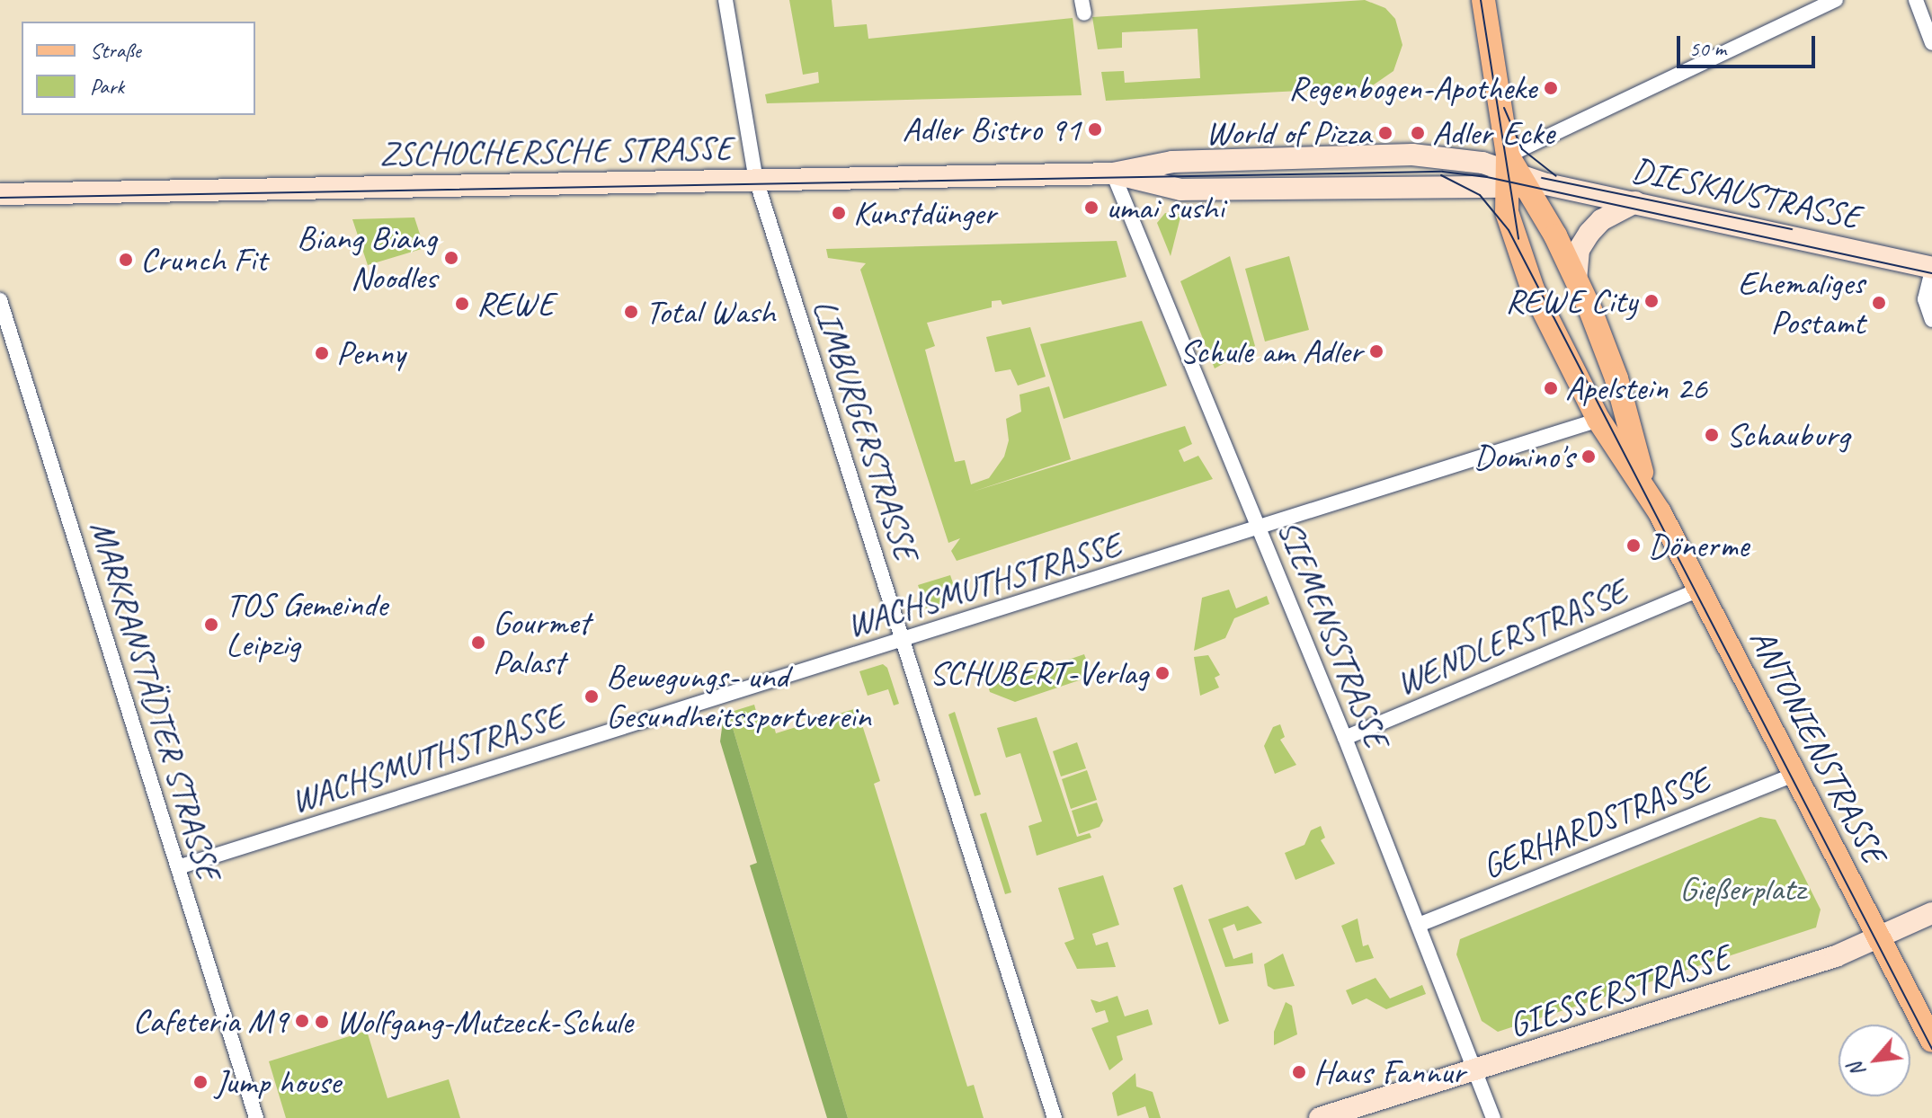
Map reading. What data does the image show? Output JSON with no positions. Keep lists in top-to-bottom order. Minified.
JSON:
{"streets":{"main road":["ZSCHOCHERSCHE STRASSE","DIESKAUSTRASSE","ANTONIENSTRASSE","GIESSERSTRASSE"],"street":["LIMBURGERSTRASSE","WACHSMUTHSTRASSE","SIEMENSSTRASSE","WENDLERSTRASSE","MARKRANSTÄDTER STRASSE","GERHARDSTRASSE"]},"crossings":[["ZSCHOCHERSCHE STRASSE","DIESKAUSTRASSE"],["ZSCHOCHERSCHE STRASSE","LIMBURGERSTRASSE"],["ZSCHOCHERSCHE STRASSE","SIEMENSSTRASSE"],["ZSCHOCHERSCHE STRASSE","ANTONIENSTRASSE"],["DIESKAUSTRASSE","ANTONIENSTRASSE"],["LIMBURGERSTRASSE","WACHSMUTHSTRASSE"],["WACHSMUTHSTRASSE","SIEMENSSTRASSE"],["WACHSMUTHSTRASSE","MARKRANSTÄDTER STRASSE"],["WACHSMUTHSTRASSE","ANTONIENSTRASSE"],["SIEMENSSTRASSE","WENDLERSTRASSE"],["SIEMENSSTRASSE","GERHARDSTRASSE"],["SIEMENSSTRASSE","GIESSERSTRASSE"],["WENDLERSTRASSE","ANTONIENSTRASSE"],["ANTONIENSTRASSE","GERHARDSTRASSE"],["ANTONIENSTRASSE","GIESSERSTRASSE"]],"parks":["Gießerplatz"],"places":["Regenbogen-Apotheke","Adler Bistro 91","World of Pizza","Adler Ecke","umai sushi","Kunstdünger","Biang Biang Noodles","Crunch Fit","REWE City","Ehemaliges Postamt","REWE","Total Wash","Schule am Adler","Penny","Apelstein 26","Schauburg","Domino's","Dönerme","TOS Gemeinde Leipzig","Gourmet Palast","SCHUBERT-Verlag","Bewegungs- und Gesundheitssportverein","Cafeteria M9","Wolfgang-Mutzeck-Schule","Haus Fannur","Jump house"],"legend":["Straße","Park"],"scale_bar":"50 m","north":"bottom left"}
